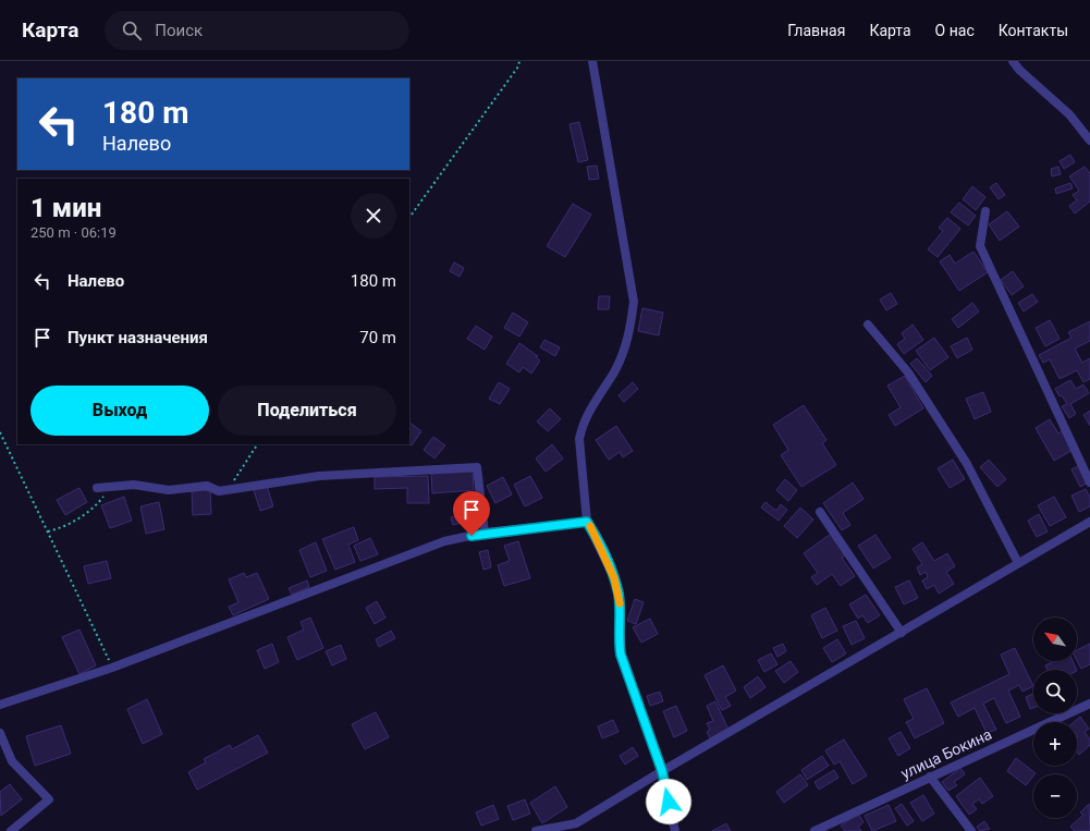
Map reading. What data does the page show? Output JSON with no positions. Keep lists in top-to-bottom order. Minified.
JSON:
{"streets":{"street":["улица Бокина"]},"north":"top left","page":{"header":"Карта","search":"Поиск","nav":["Главная","Карта","О нас","Контакты"],"turn":["180 m","Налево"],"heading":["1 мин","250 m · 06:19"],"list":[{"name":"Налево","value":"180 m"},{"name":"Пункт назначения","value":"70 m"}],"buttons":["Выход","Поделиться"],"map_buttons":["+","−"]}}
